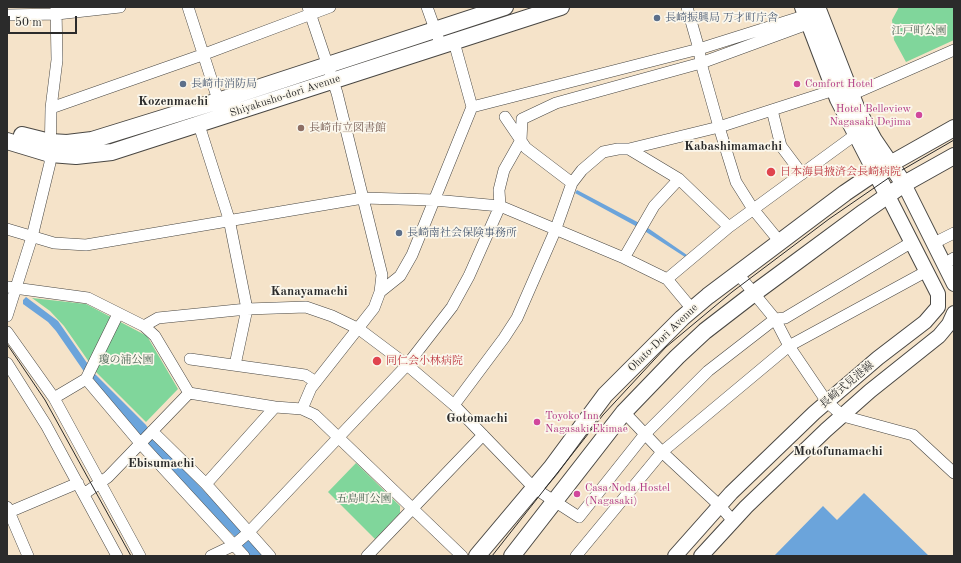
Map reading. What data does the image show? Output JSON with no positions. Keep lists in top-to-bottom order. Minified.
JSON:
{"streets":{"highway":["Shiyakusho-dori Avenue","Ohato-Dori Avenue"],"main road":["長崎式見港線"]},"districts":["Kozenmachi","Kabashimamachi","Kanayamachi","Gotomachi","Motofunamachi","Ebisumachi"],"parks":["江戸町公園","瓊の浦公園","五島町公園"],"places":["長崎振興局 万才町庁舎","長崎市消防局","Comfort Hotel","Hotel Belleview Nagasaki Dejima","長崎市立図書館","日本海員掖済会長崎病院","長崎南社会保険事務所","同仁会小林病院","Toyoko Inn Nagasaki Ekimae","Casa Noda Hostel (Nagasaki)"],"scale_bar":"50 m"}
